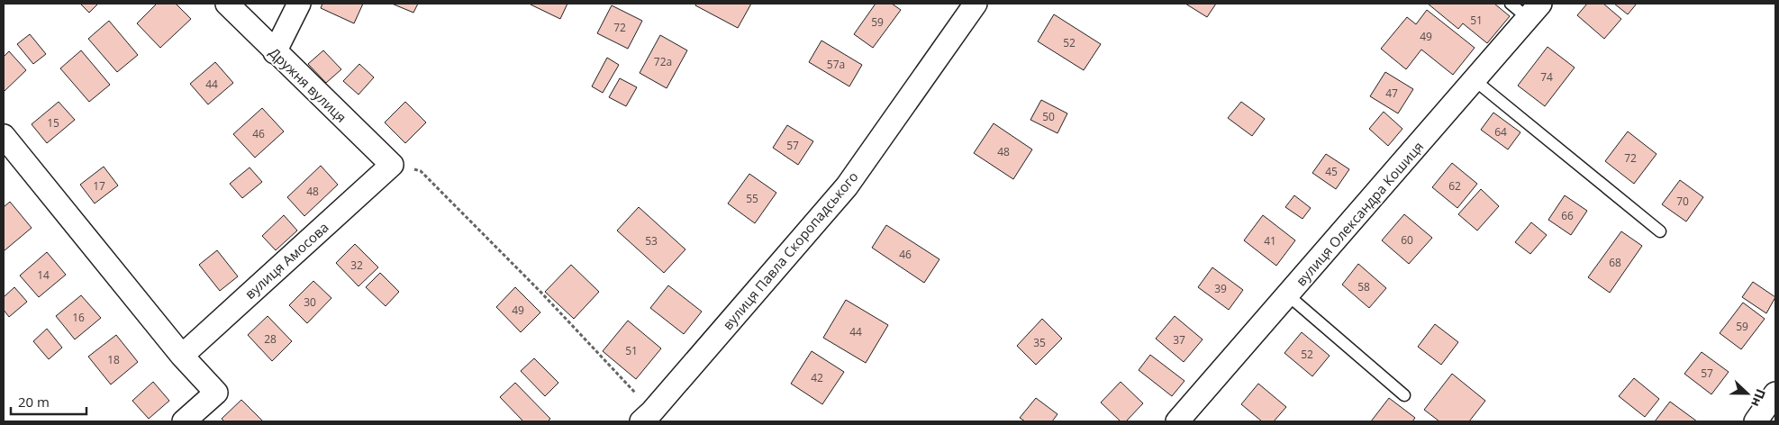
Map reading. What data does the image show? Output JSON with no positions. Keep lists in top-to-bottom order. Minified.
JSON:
{"streets":{"street":["Дружня вулиця","вулиця Олександра Кошиця","вулиця Павла Скоропадського","вулиця Амосова"]},"crossings":[["Дружня вулиця","вулиця Амосова"]],"house_numbers":["51","59","72","49","52","72а","57а","74","44","47","50","15","64","46","57","48","72","45","17","62","48","55","70","66","60","53","41","46","68","32","14","58","39","30","49","16","59","44","28","37","35","51","52","18","57","42"],"scale_bar":"20 m","north":"right"}
